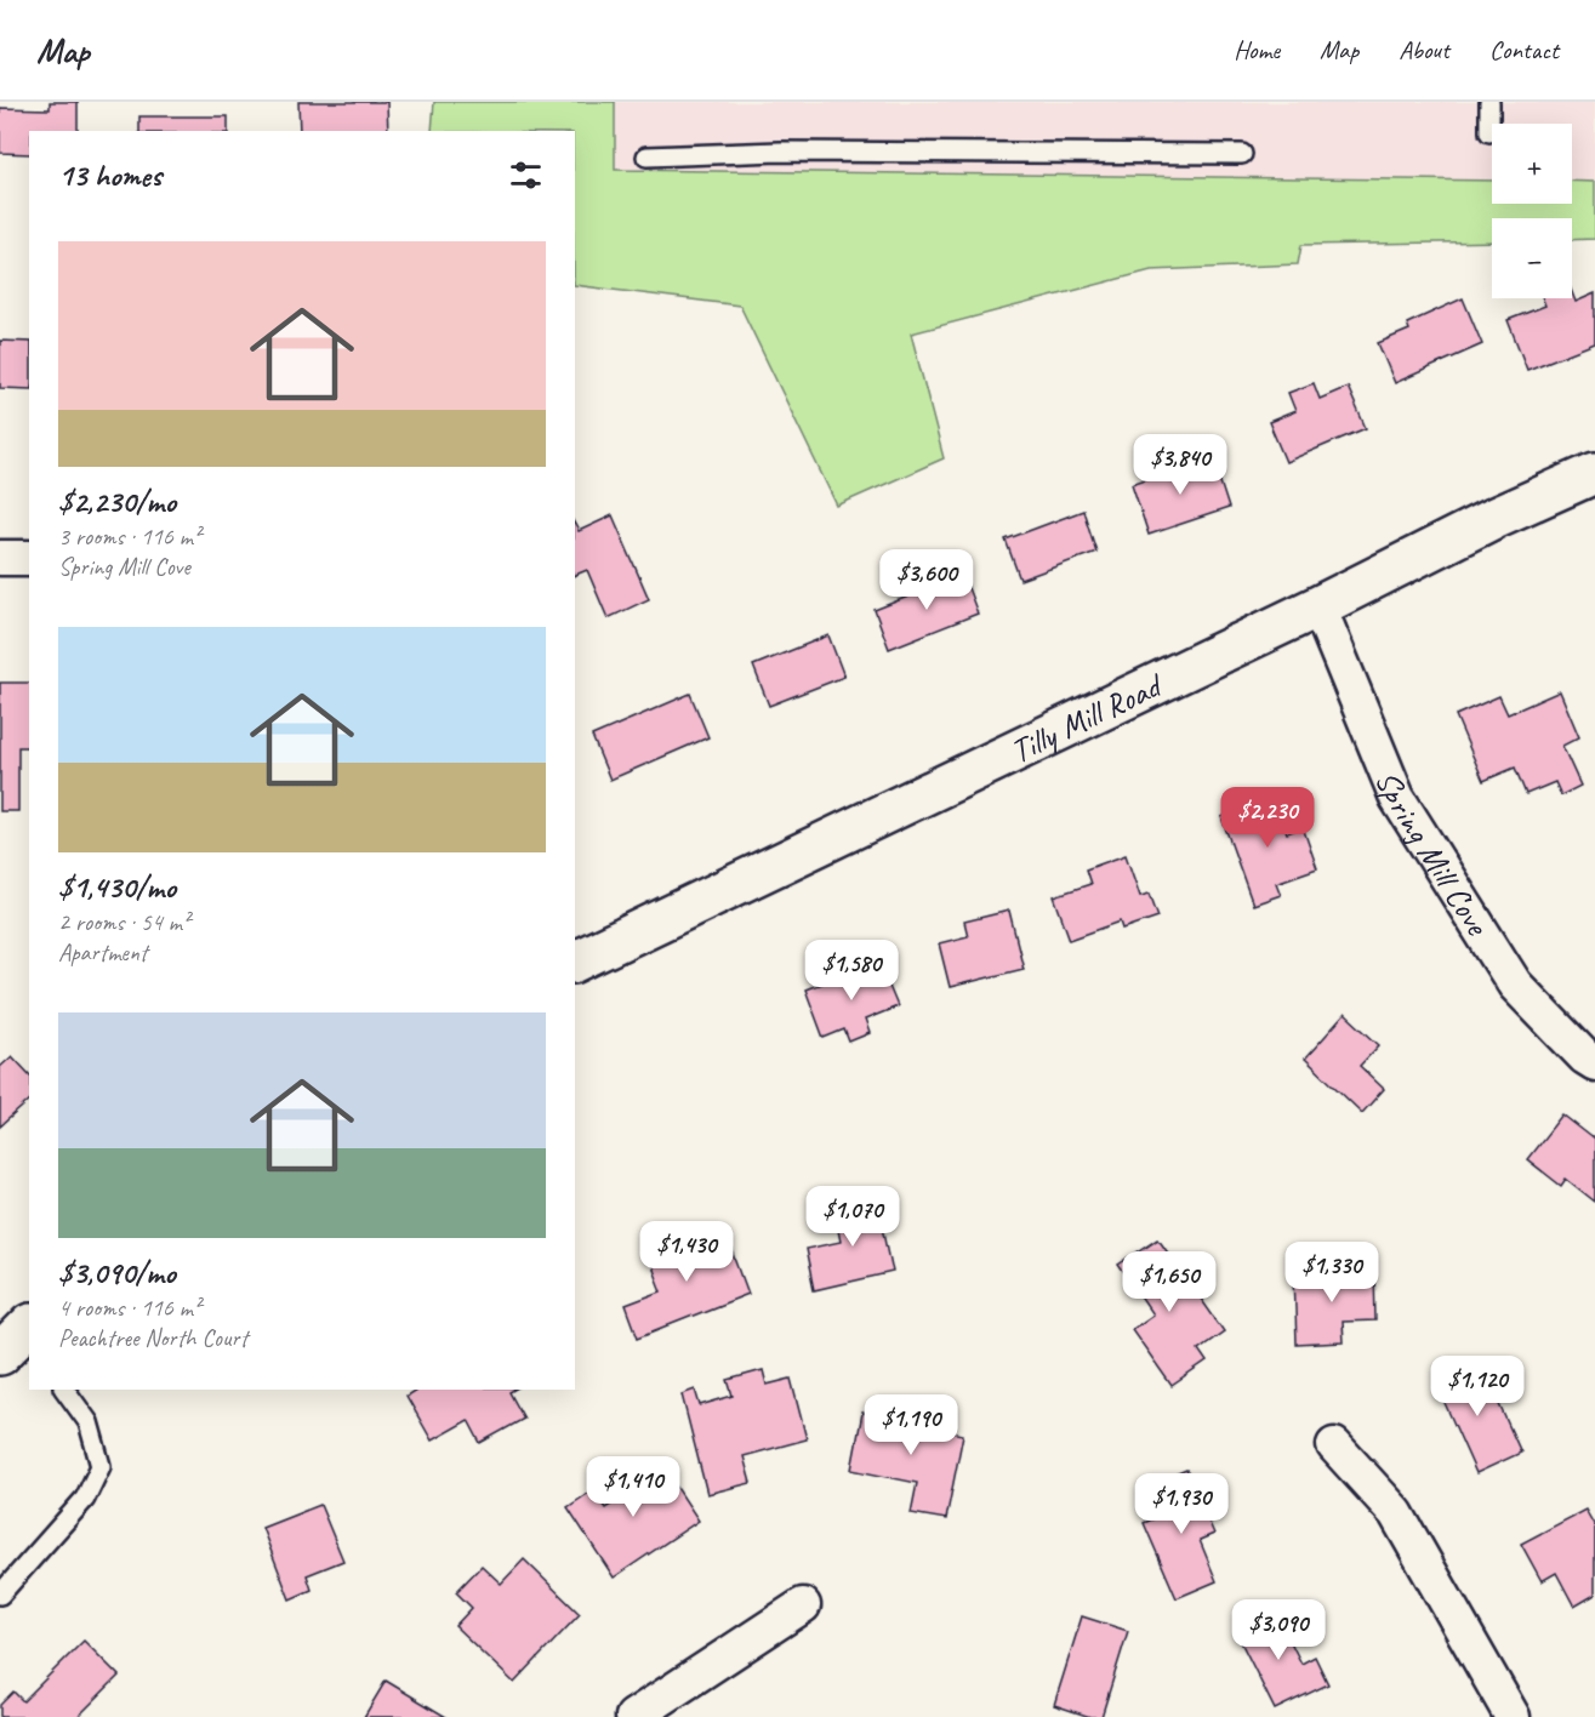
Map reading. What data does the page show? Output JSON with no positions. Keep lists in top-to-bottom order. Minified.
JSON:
{"streets":{"street":["Tilly Mill Road","Spring Mill Cove"]},"crossings":[["Tilly Mill Road","Spring Mill Cove"]],"page":{"header":"Map","nav":["Home","Map","About","Contact"],"map_buttons":["+","−"],"heading":"13 homes","list":[{"name":"$2,230/mo","note":"3 rooms · 116 m² · Spring Mill Cove"},{"name":"$1,430/mo","note":"2 rooms · 54 m² · Apartment"},{"name":"$3,090/mo","note":"4 rooms · 116 m² · Peachtree North Court"}],"price":["$3,840","$3,600","$2,230","$1,580","$1,070","$1,430","$1,330","$1,650","$1,120","$1,190","$1,410","$1,930","$3,090"]}}
